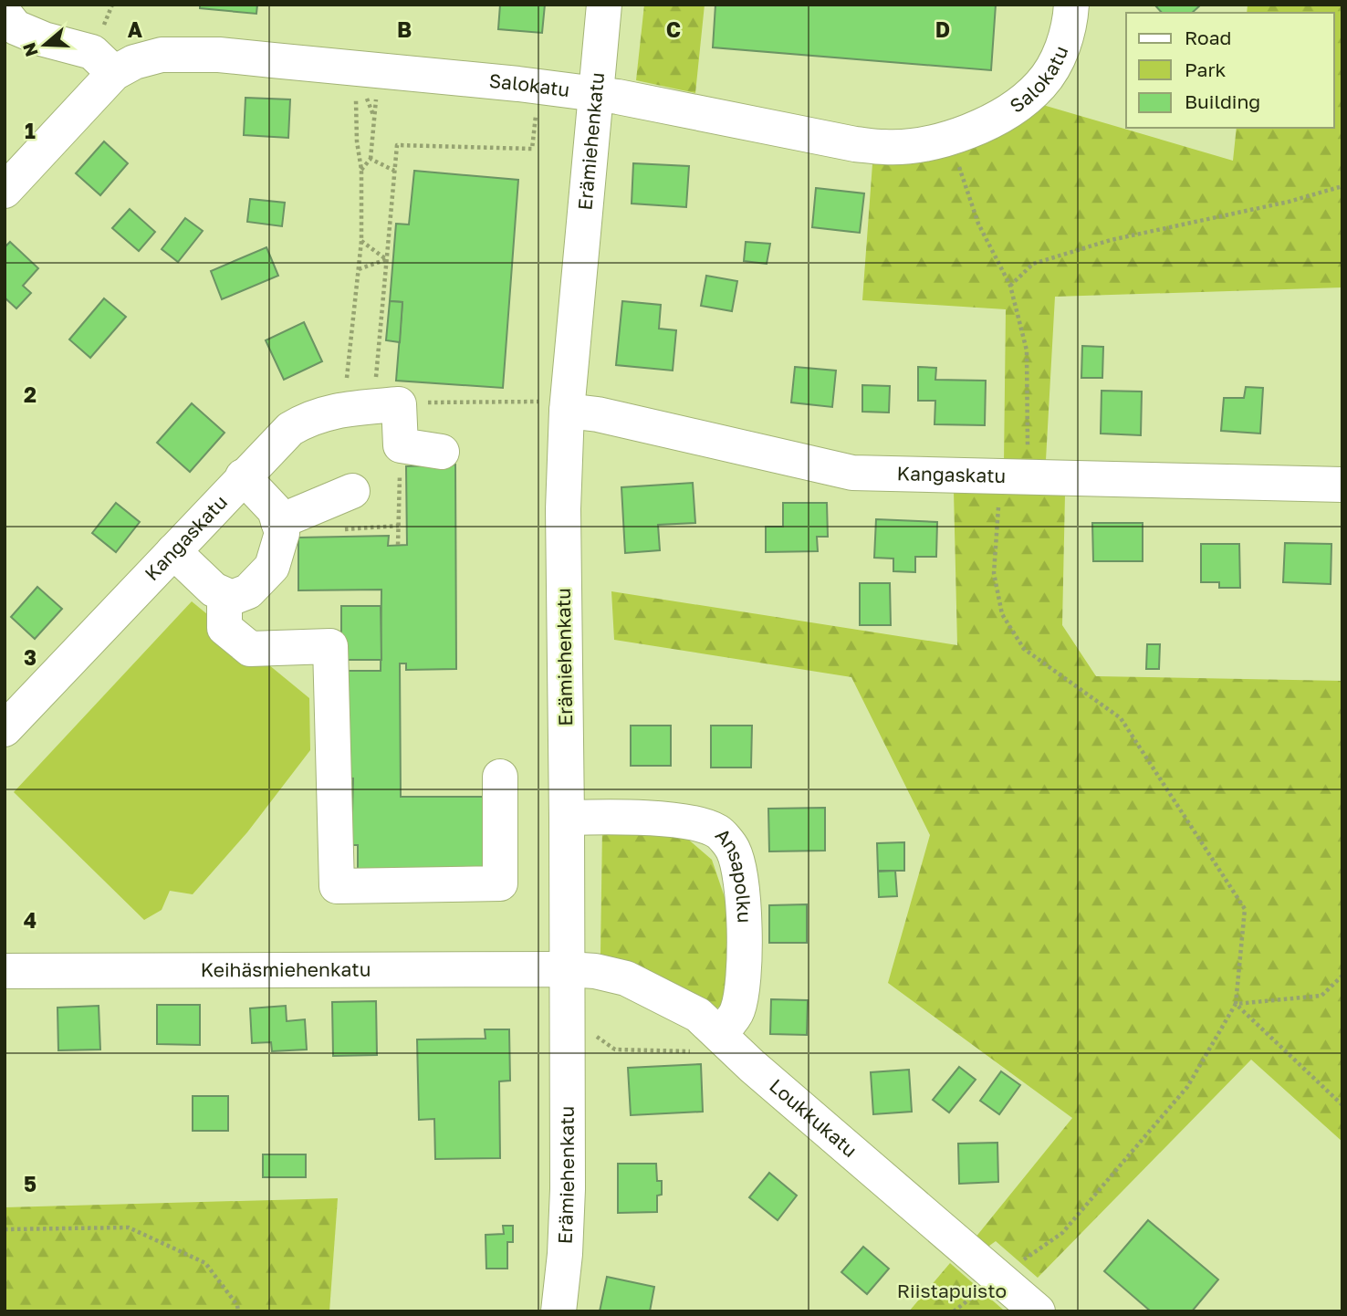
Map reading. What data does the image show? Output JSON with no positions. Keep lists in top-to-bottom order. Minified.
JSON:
{"streets":{"street":["Salokatu","Erämiehenkatu","Kangaskatu","Ansapolku","Keihäsmiehenkatu","Loukkukatu"]},"crossings":[["Salokatu","Erämiehenkatu"],["Erämiehenkatu","Kangaskatu"],["Erämiehenkatu","Ansapolku"],["Erämiehenkatu","Keihäsmiehenkatu"],["Erämiehenkatu","Loukkukatu"],["Ansapolku","Loukkukatu"],["Keihäsmiehenkatu","Loukkukatu"]],"parks":["Riistapuisto"],"legend":["Road","Park","Building"],"north":"left","grid":{"columns":["A","B","C","D"],"rows":["1","2","3","4","5"]}}
